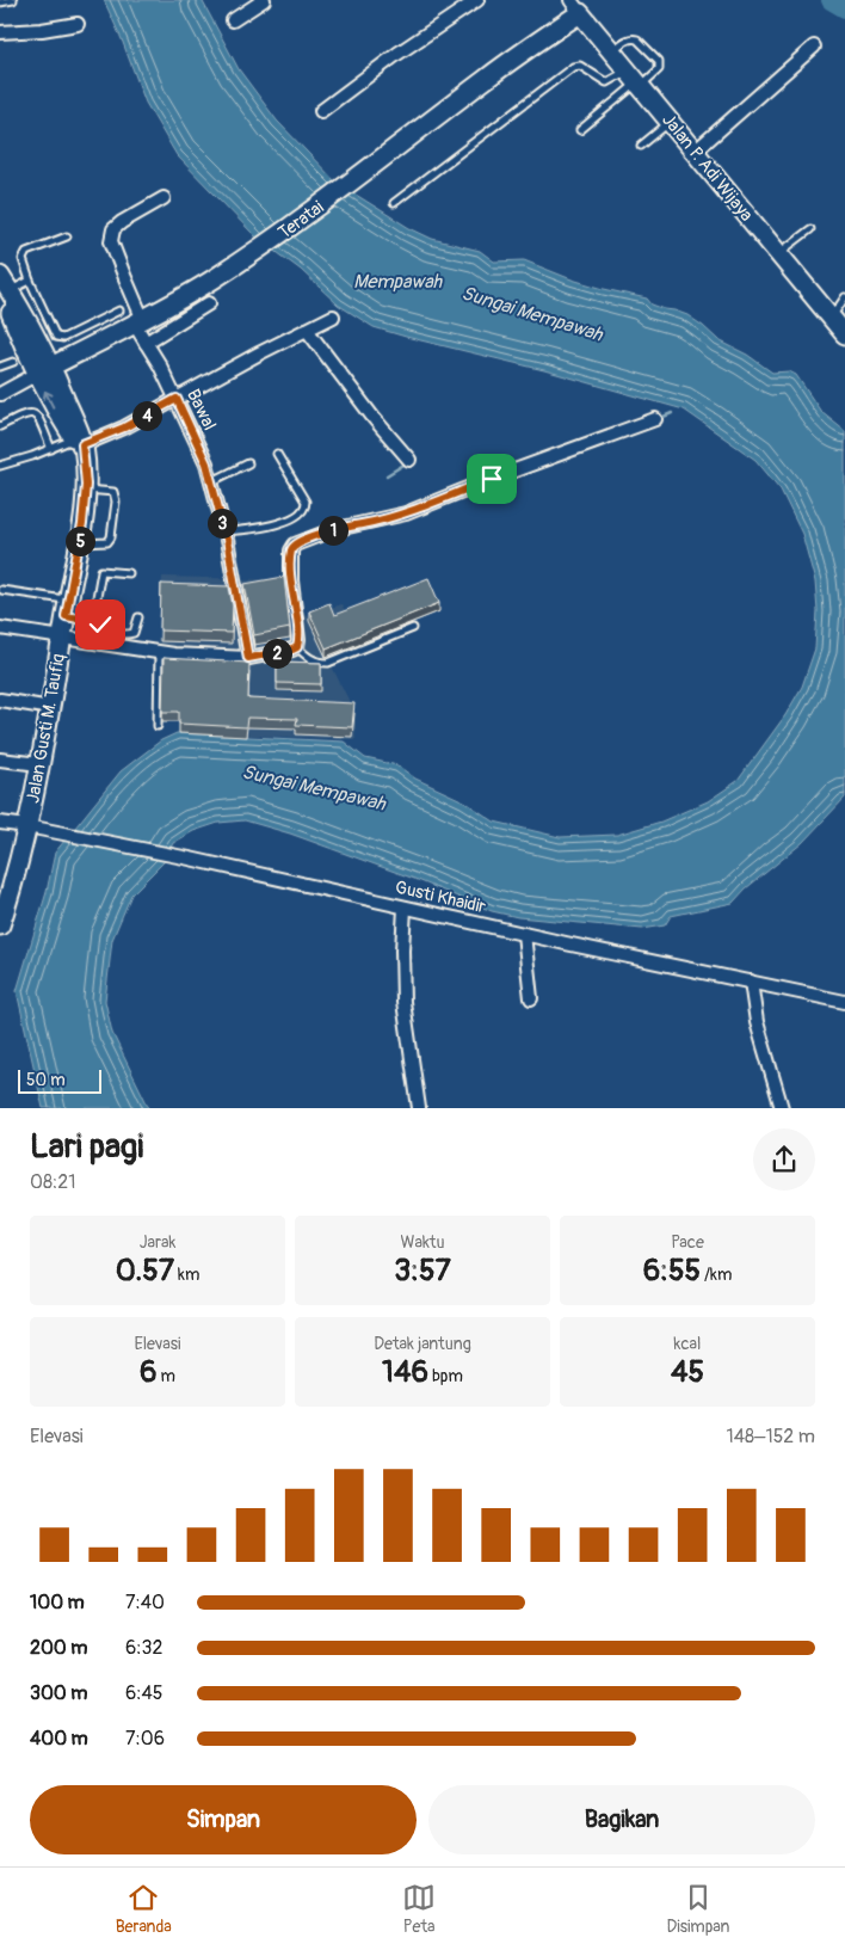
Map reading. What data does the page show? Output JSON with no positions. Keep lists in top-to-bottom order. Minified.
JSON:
{"streets":{"main road":["Jalan P. Adi Wijaya","Teratai","Jalan Gusti M. Taufiq"],"street":["Bawal","Gusti Khaidir"]},"crossings":[["Jalan P. Adi Wijaya","Teratai"],["Teratai","Bawal"],["Jalan Gusti M. Taufiq","Gusti Khaidir"]],"water":["Mempawah","Sungai Mempawah"],"scale_bar":"50 m","page":{"pins":["4","3","1","5","2"],"scale":"50 m","heading":["Lari pagi","08:21"],"stats":[["Jarak","0.57 km"],["Waktu","3:57"],["Pace","6:55 /km"],["Elevasi","6 m"],["Detak jantung","146 bpm"],["kcal","45"]],"chart":["Elevasi","148–152 m"],"list":[{"name":"100 m","note":"7:40"},{"name":"200 m","note":"6:32"},{"name":"300 m","note":"6:45"},{"name":"400 m","note":"7:06"}],"buttons":["Simpan","Bagikan"],"tabs":["Beranda","Peta","Disimpan"]}}
